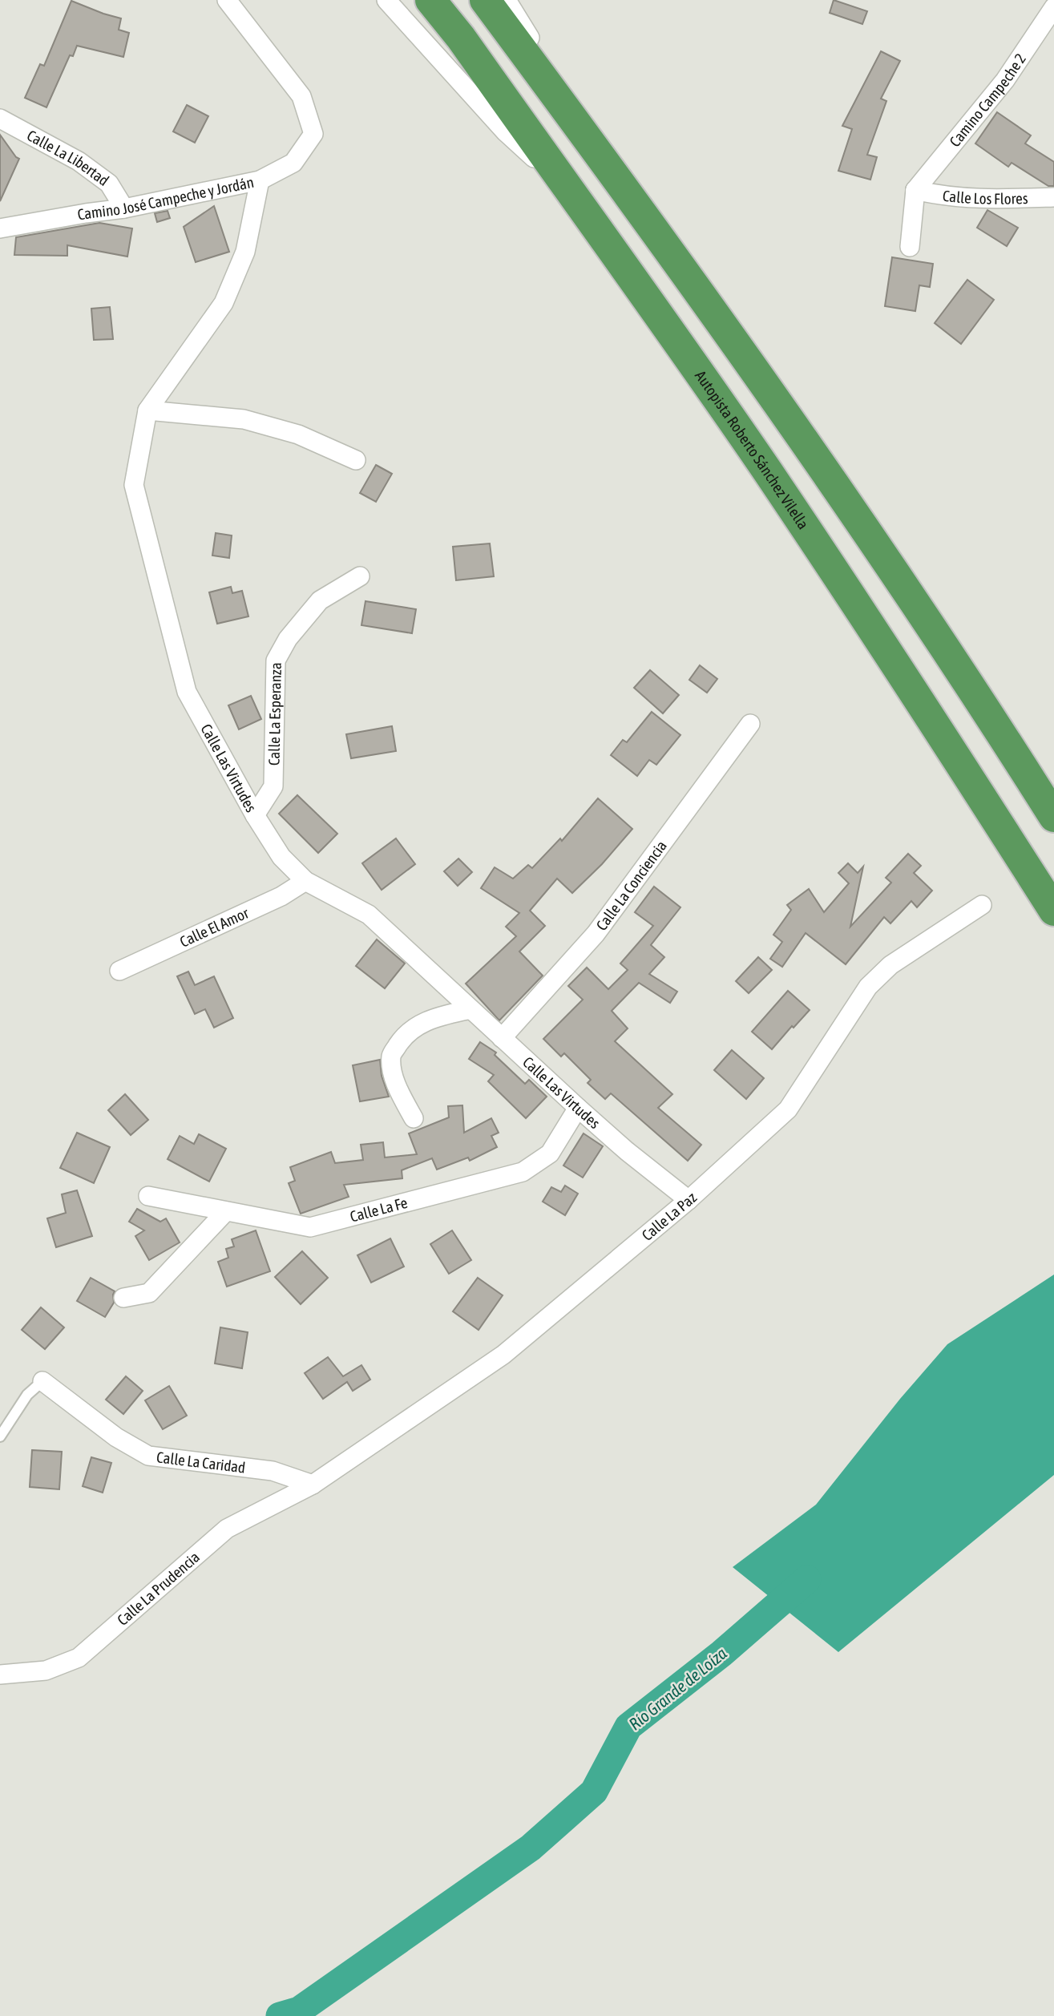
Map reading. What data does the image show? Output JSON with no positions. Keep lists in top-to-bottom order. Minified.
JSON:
{"streets":{"highway":["Autopista Roberto Sánchez Vilella"],"street":["Camino Campeche 2","Calle La Libertad","Calle Los Flores","Camino José Campeche y Jordán","Calle La Esperanza","Calle Las Virtudes","Calle La Conciencia","Calle El Amor","Calle La Fe","Calle La Paz","Calle La Caridad","Calle La Prudencia"]},"crossings":[["Camino Campeche 2","Calle Los Flores"],["Calle La Libertad","Camino José Campeche y Jordán"],["Camino José Campeche y Jordán","Calle Las Virtudes"],["Calle La Esperanza","Calle Las Virtudes"],["Calle Las Virtudes","Calle La Conciencia"],["Calle Las Virtudes","Calle El Amor"],["Calle Las Virtudes","Calle La Fe"],["Calle Las Virtudes","Calle La Paz"],["Calle La Paz","Calle La Caridad"],["Calle La Paz","Calle La Prudencia"],["Calle La Caridad","Calle La Prudencia"]],"water":["Río Grande de Loíza"]}
